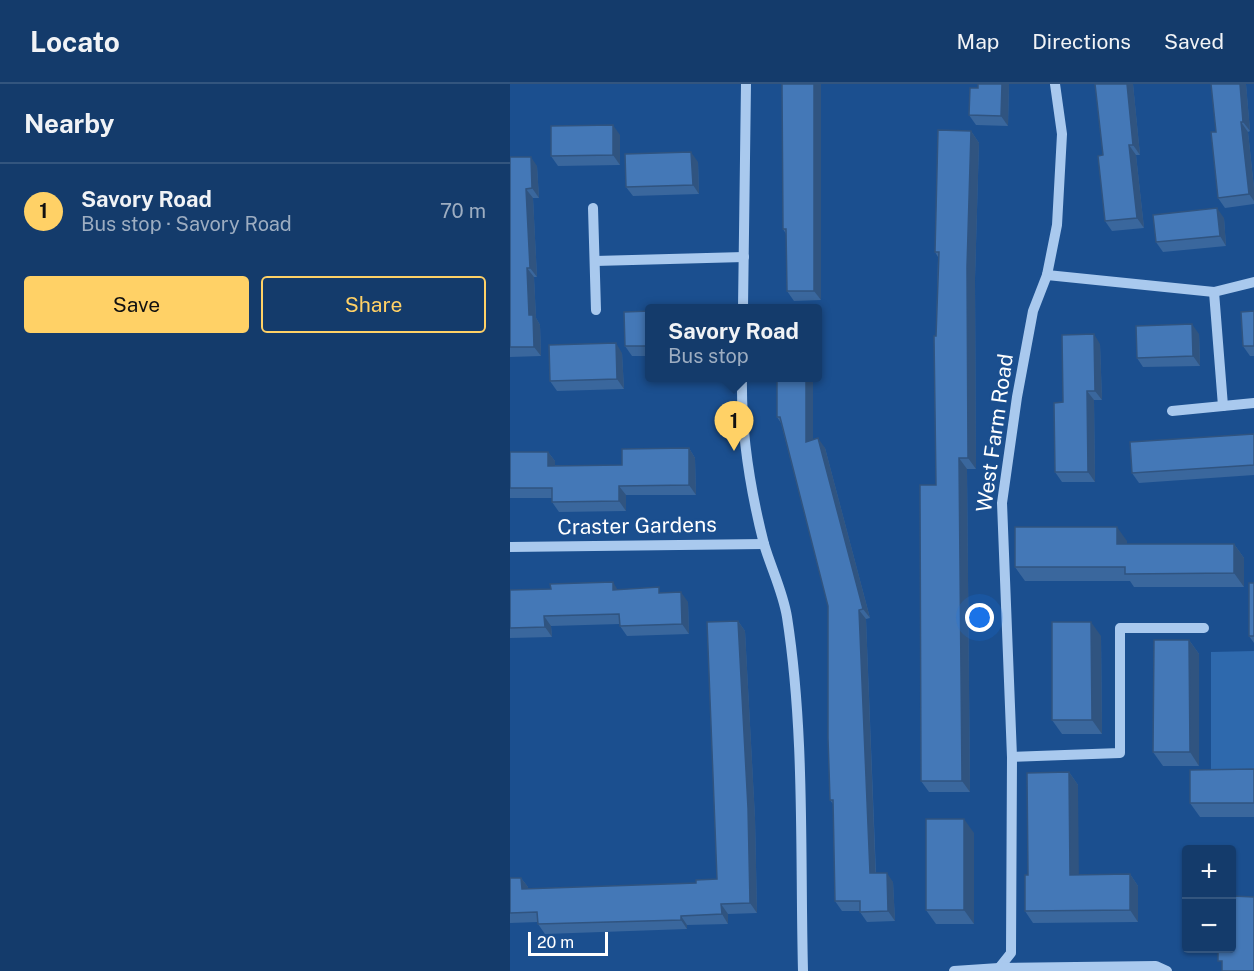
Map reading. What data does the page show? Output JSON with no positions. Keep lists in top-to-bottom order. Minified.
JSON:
{"streets":{"street":["West Farm Road","Craster Gardens"]},"scale_bar":"20 m","page":{"header":"Locato","nav":["Map","Directions","Saved"],"heading":"Nearby","list":[{"mark":"1","name":"Savory Road","note":"Bus stop · Savory Road","value":"70 m"}],"buttons":["Save","Share"],"popup":["Savory Road","Bus stop"],"pins":"1","map_buttons":["+","−"],"scale":"20 m"}}
